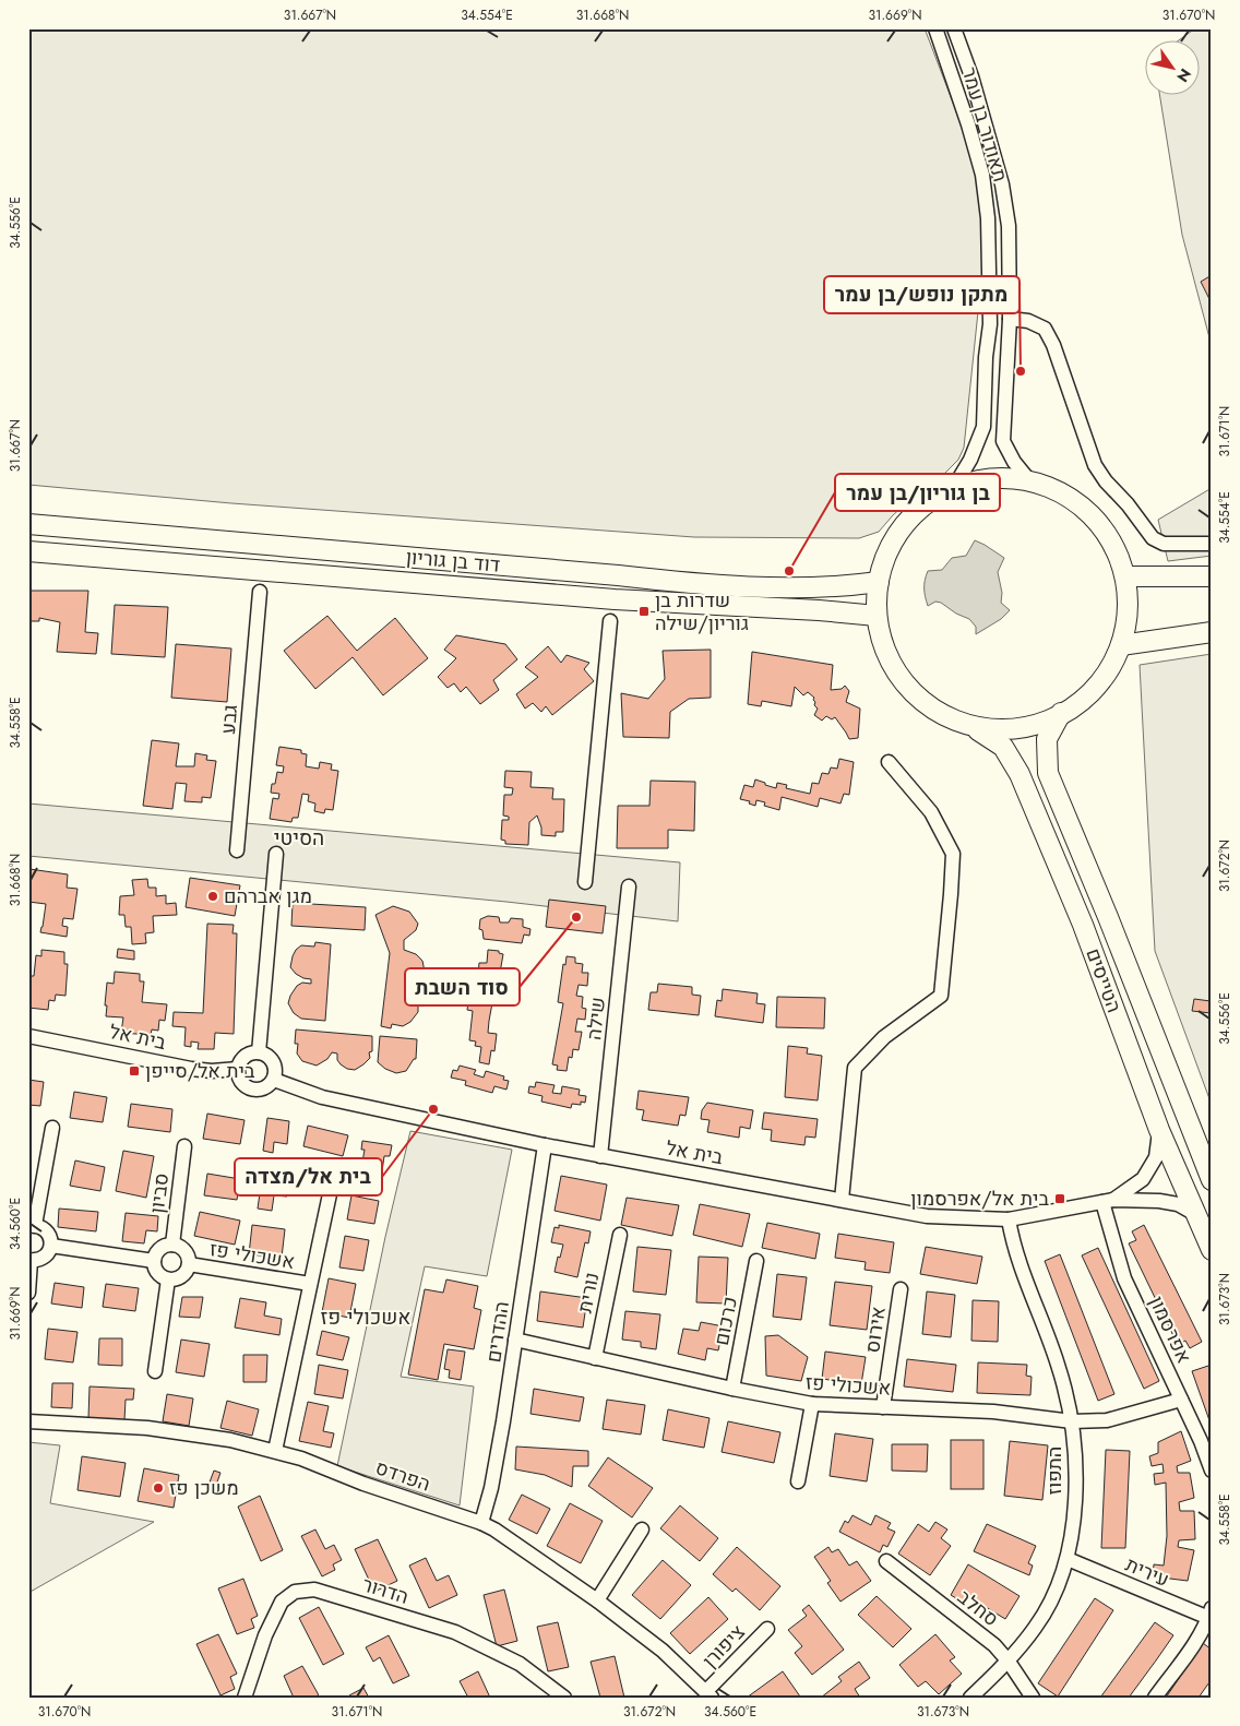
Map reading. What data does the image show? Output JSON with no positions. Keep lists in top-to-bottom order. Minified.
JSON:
{"streets":{"main road":["דוד בן גוריון","הטייסים"],"street":["תאודור בן עמר","גבע","שילה","בית אל","סביון","אשכולי פז","נורית","כרכום","אירוס","אפרסמון","ההדרים","התפוז","הפרדס","עירית","הדרור","סחלב","ציפורן"]},"crossings":[["הטייסים","בית אל"],["שילה","בית אל"],["בית אל","אפרסמון"],["בית אל","ההדרים"],["בית אל","התפוז"],["סביון","אשכולי פז"],["אשכולי פז","נורית"],["אשכולי פז","כרכום"],["אשכולי פז","אירוס"],["אשכולי פז","אפרסמון"],["אשכולי פז","ההדרים"],["אשכולי פז","התפוז"],["ההדרים","הפרדס"],["התפוז","עירית"],["התפוז","סחלב"],["הפרדס","ציפורן"]],"districts":["הסיטי","אשכולי פז"],"places":{"other":["מתקן נופש/בן עמר","בן גוריון/בן עמר","מגן אברהם","סוד השבת","בית אל/מצדה","משכן פז"],"transit":["שדרות בן גוריון/שילה","בית אל/סייפן","בית אל/אפרסמון"]},"north":"bottom right","coordinates":["31.667°N","34.554°E","31.668°N","31.669°N","31.670°N","34.556°E","31.671°N","34.558°E","31.672°N","34.560°E","31.673°N"]}
